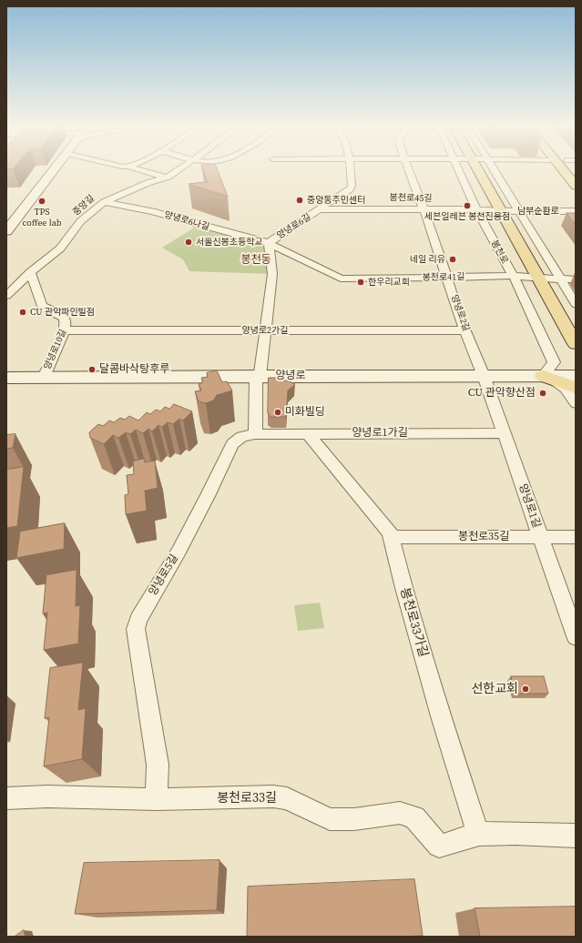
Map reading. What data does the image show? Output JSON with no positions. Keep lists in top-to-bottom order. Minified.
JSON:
{"streets":{"main road":["봉천로","양녕로"],"street":["봉천로45길","중앙길","남부순환로","양녕로6나길","양녕로6길","봉천로41길","양녕로2길","양녕로2가길","양녕로10길","양녕로1가길","양녕로1길","봉천로35길","양녕로5길","봉천로33가길","봉천로33길"]},"crossings":[["봉천로45길","남부순환로"],["봉천로45길","양녕로6길"],["봉천로45길","봉천로"],["봉천로45길","양녕로2길"],["중앙길","양녕로6나길"],["중앙길","양녕로10길"],["남부순환로","봉천로"],["양녕로6나길","양녕로6길"],["양녕로6나길","봉천로41길"],["양녕로6길","봉천로41길"],["양녕로6길","양녕로2가길"],["양녕로6길","양녕로"],["봉천로","봉천로41길"],["봉천로","양녕로"],["봉천로41길","양녕로2길"],["양녕로2길","양녕로2가길"],["양녕로2길","양녕로"],["양녕로2길","양녕로1길"],["양녕로2가길","양녕로10길"],["양녕로10길","양녕로"],["양녕로","양녕로1길"],["양녕로1가길","양녕로1길"],["양녕로1가길","양녕로5길"],["양녕로1가길","봉천로33가길"],["양녕로1길","봉천로35길"],["봉천로35길","봉천로33가길"],["양녕로5길","봉천로33길"],["봉천로33가길","봉천로33길"]],"districts":["봉천동"],"places":["중앙동주민센터","TPS coffee lab","세븐일레븐 봉천진용점","서울신봉초등학교","네일 리유","한우리교회","CU 관악파인빌점","달콤바삭탕후루","CU 관악향산점","미화빌딩","선한교회"]}
